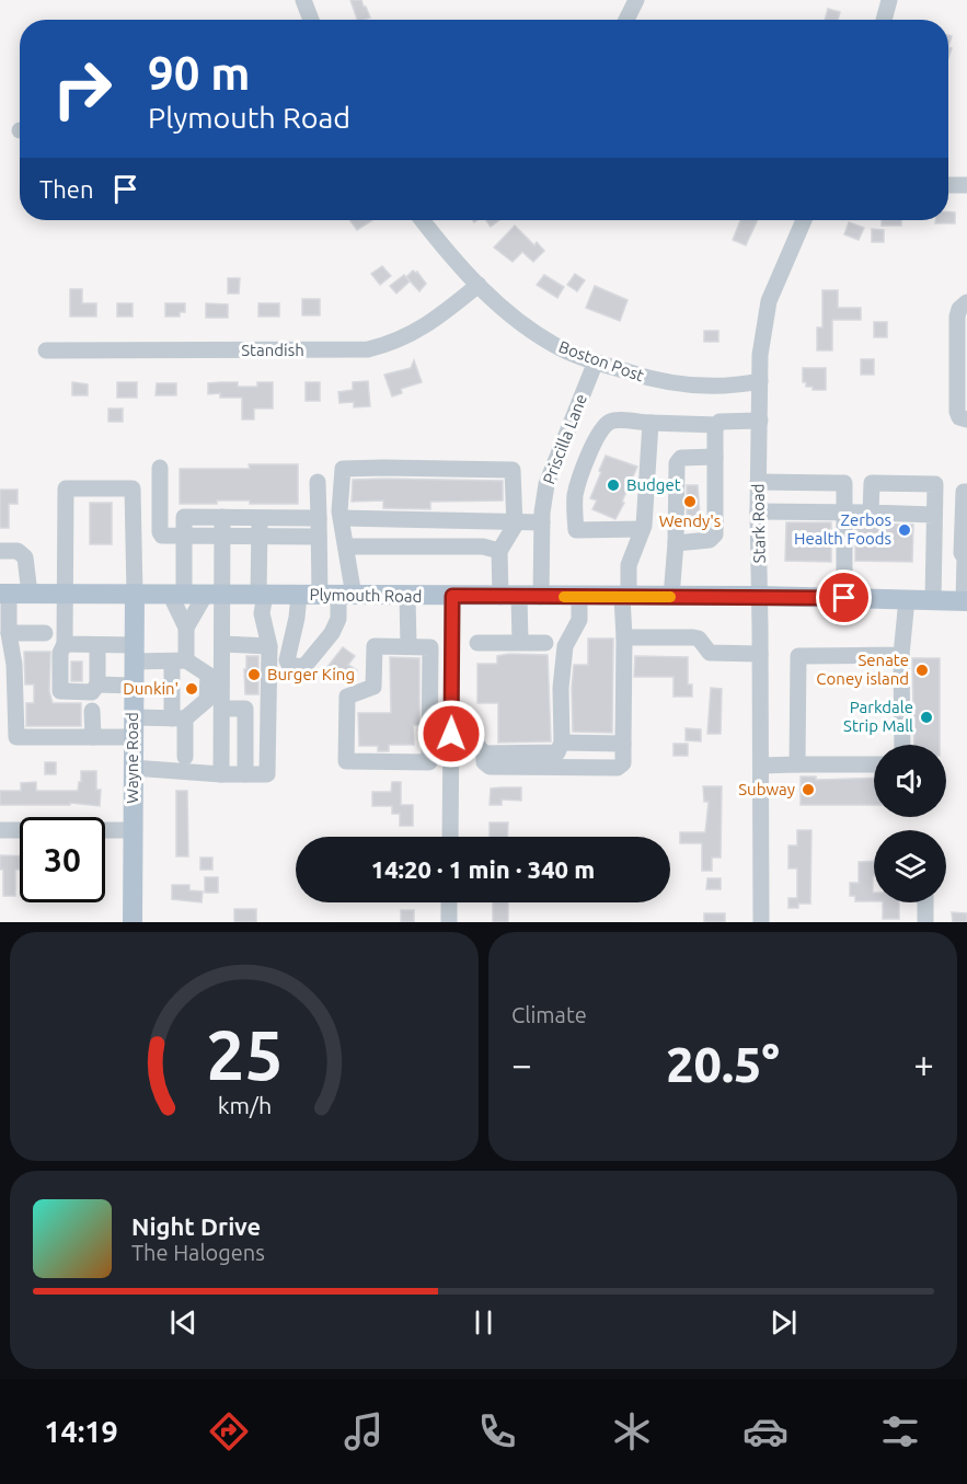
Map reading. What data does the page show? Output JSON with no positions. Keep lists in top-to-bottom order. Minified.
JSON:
{"streets":{"main road":["Plymouth Road","Wayne Road"],"street":["Standish","Boston Post","Priscilla Lane","Stark Road"]},"crossings":[["Standish","Boston Post"],["Boston Post","Priscilla Lane"],["Boston Post","Stark Road"],["Priscilla Lane","Plymouth Road"],["Stark Road","Plymouth Road"],["Plymouth Road","Wayne Road"]],"places":["Budget","Wendy's","Zerbos Health Foods","Senate Coney island","Burger King","Dunkin'","Parkdale Strip Mall","Subway"],"page":{"turn":["90 m","Plymouth Road"],"then":"Then","limit":"30","trip":"14:20 · 1 min · 340 m","tile":"Climate","heat":["−","20.5°","+"],"song":["Night Drive","The Halogens"],"tabs":"14:19","gauge":["25","km/h"]}}
